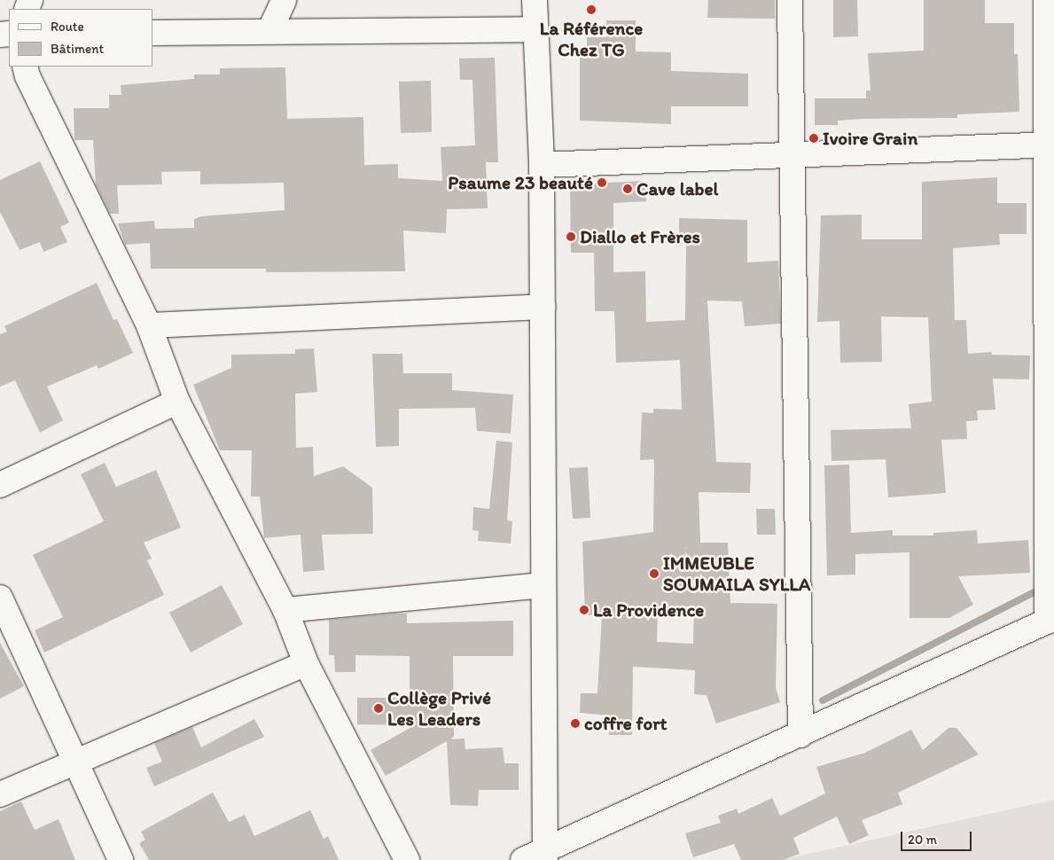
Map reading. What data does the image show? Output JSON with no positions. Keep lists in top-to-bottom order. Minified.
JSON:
{"places":["La Référence Chez TG","Ivoire Grain","Psaume 23 beauté","Cave label","Diallo et Frères","IMMEUBLE SOUMAILA SYLLA","La Providence","Collège Privé Les Leaders","coffre fort"],"legend":["Route","Bâtiment"],"scale_bar":"20 m"}
